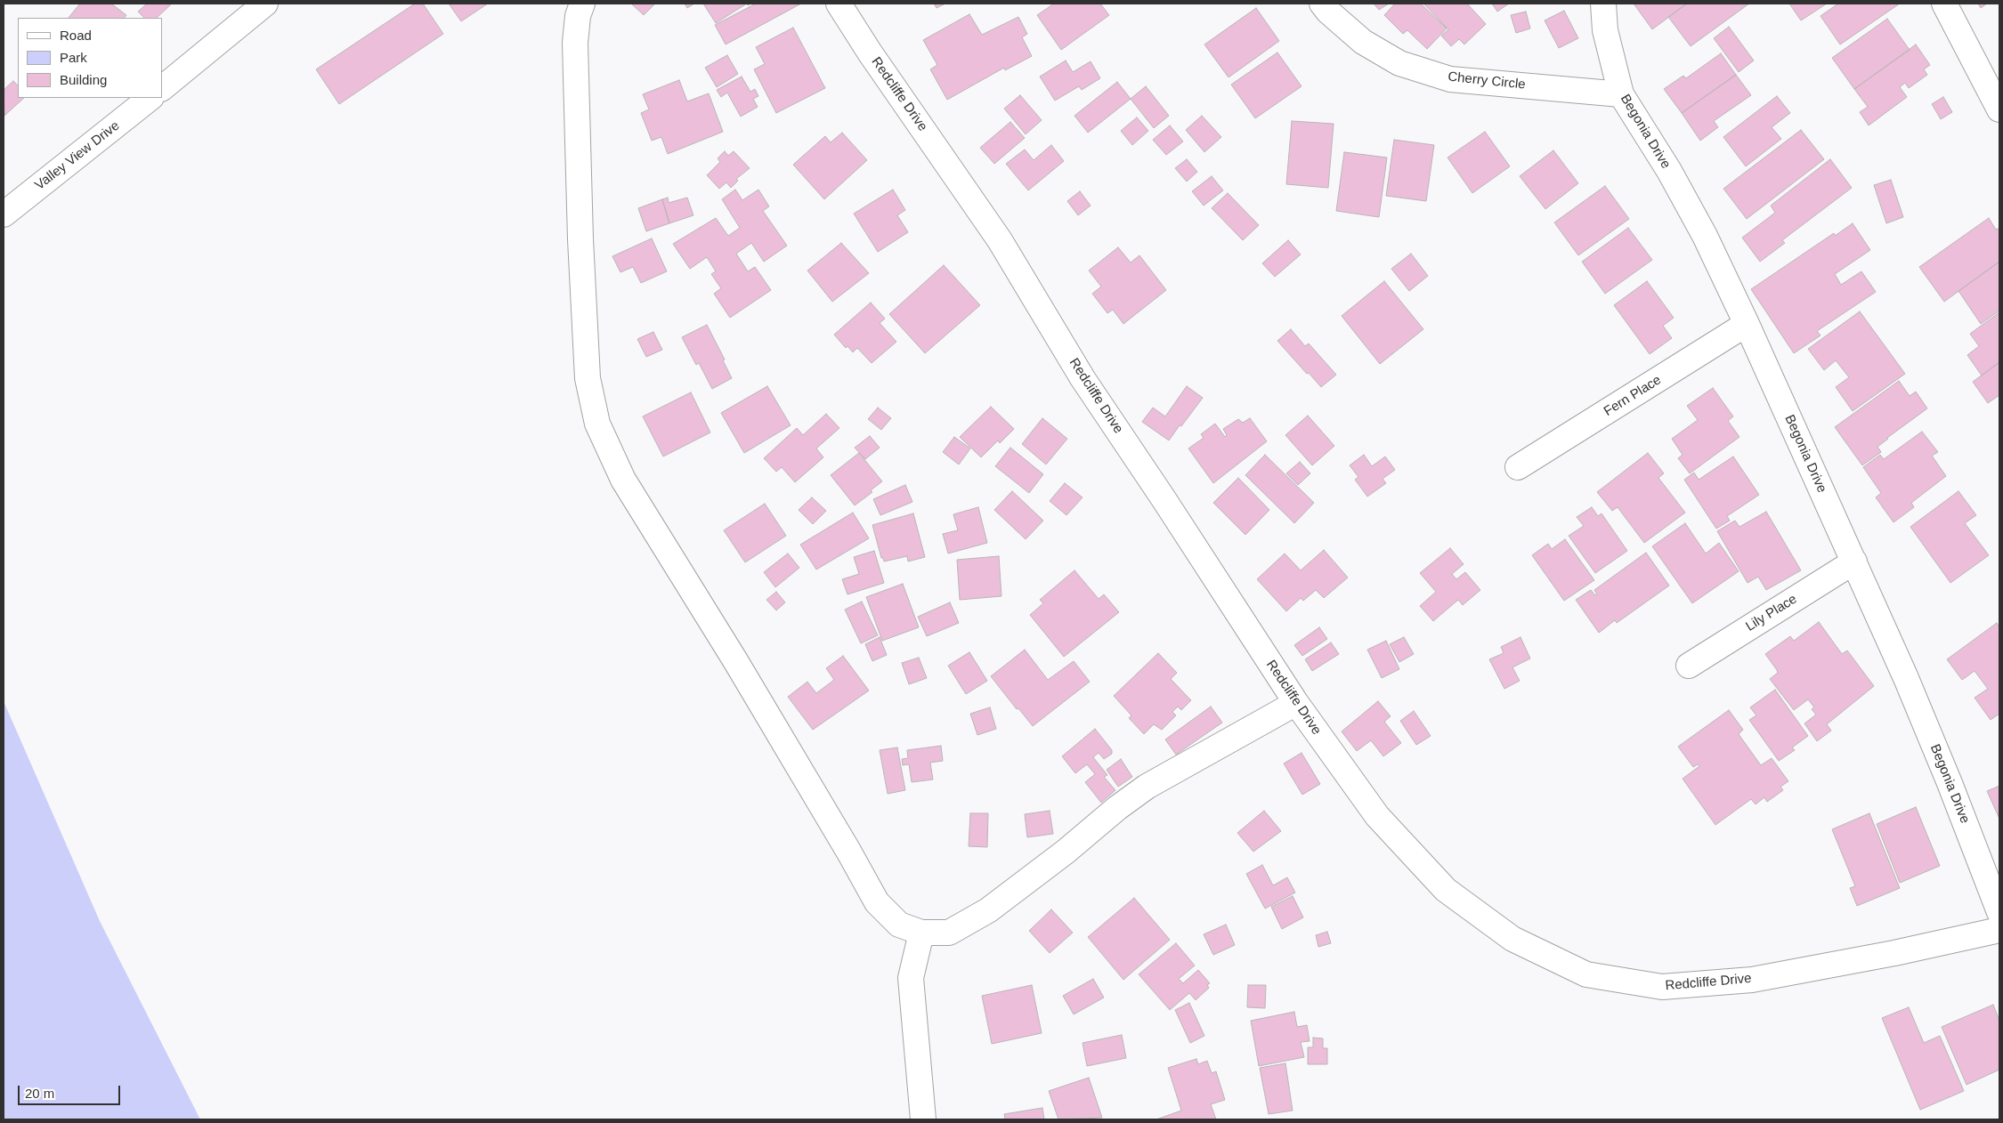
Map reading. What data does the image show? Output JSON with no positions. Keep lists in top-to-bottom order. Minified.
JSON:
{"streets":{"street":["Cherry Circle","Redcliffe Drive","Begonia Drive","Valley View Drive","Fern Place","Lily Place"]},"crossings":[["Cherry Circle","Begonia Drive"],["Begonia Drive","Fern Place"],["Begonia Drive","Lily Place"]],"legend":["Road","Park","Building"],"scale_bar":"20 m"}
